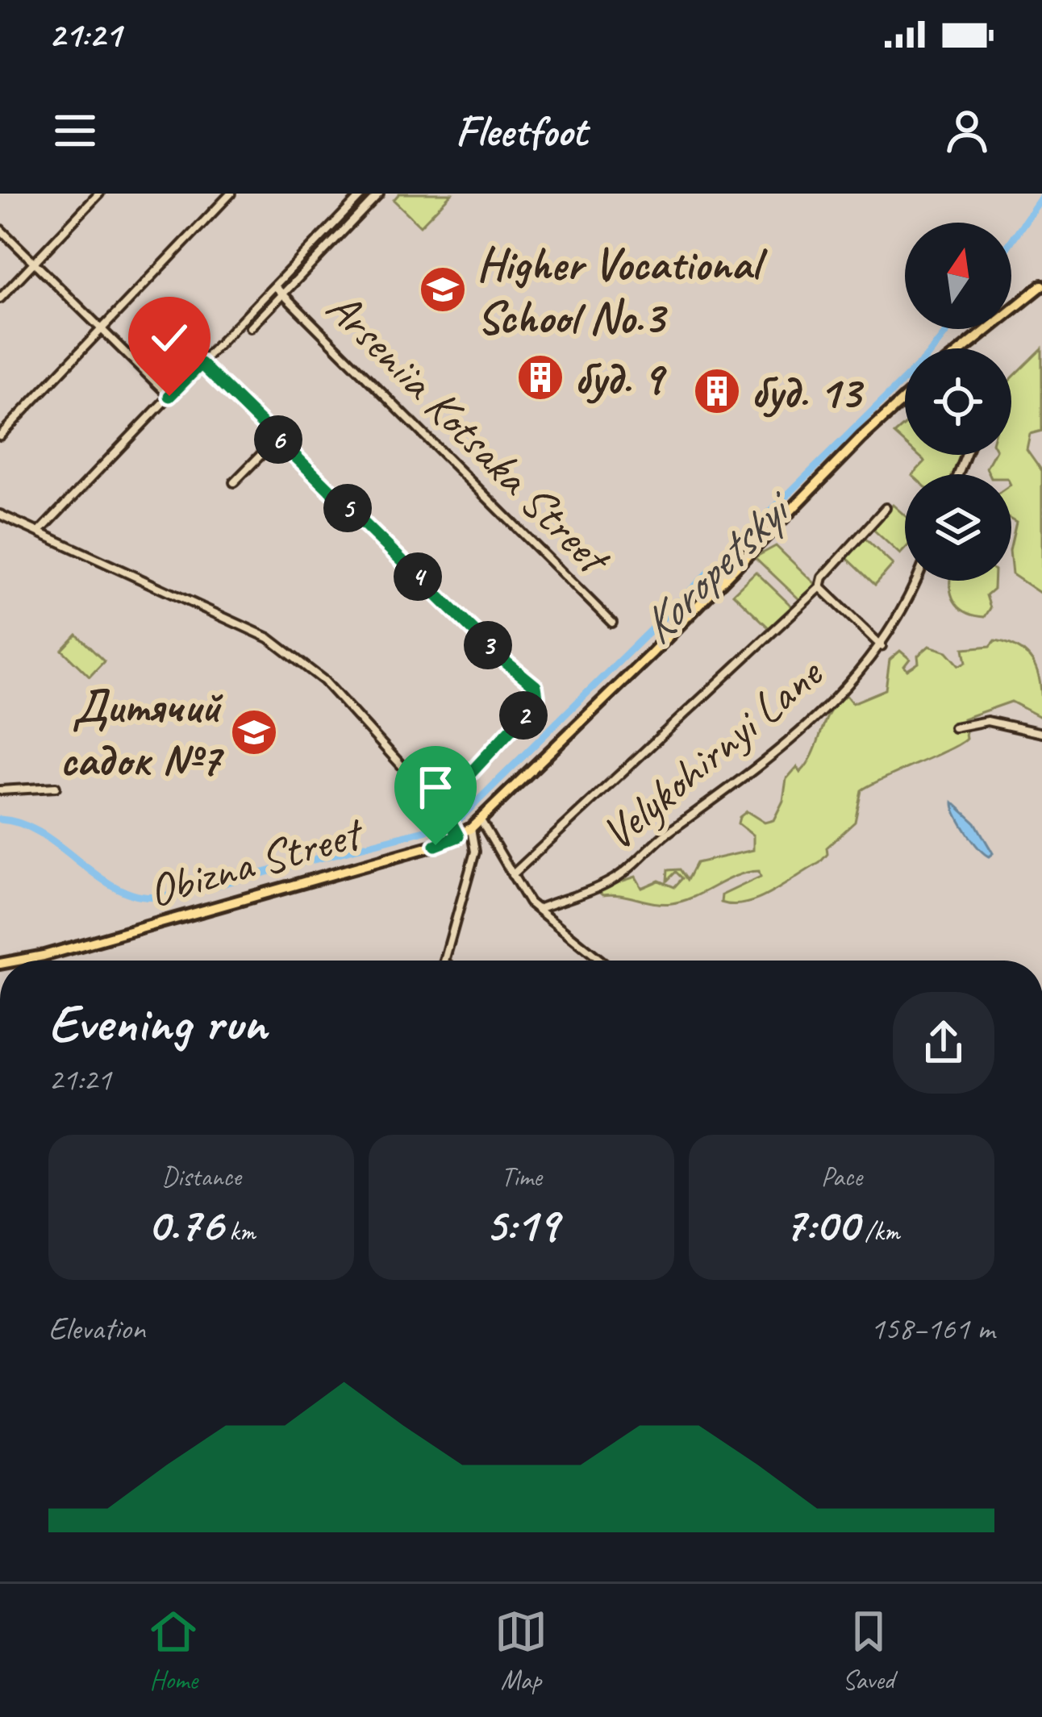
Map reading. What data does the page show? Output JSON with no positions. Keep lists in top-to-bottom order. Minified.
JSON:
{"streets":{"main road":["Obizna Street"],"street":["Arseniia Kotsaka Street","Velykohirnyi Lane"]},"water":["Koropetskyi"],"places":{"school or university":["Higher Vocational School No.3","Дитячий садок №7"],"building":["буд. 9","буд. 13"]},"north":"top","page":{"status":"21:21","header":"Fleetfoot","pins":["6","5","4","3","2"],"heading":["Evening run","21:21"],"stats":[["Distance","0.76 km"],["Time","5:19"],["Pace","7:00 /km"]],"chart":["Elevation","158–161 m"],"tabs":["Home","Map","Saved"]}}
